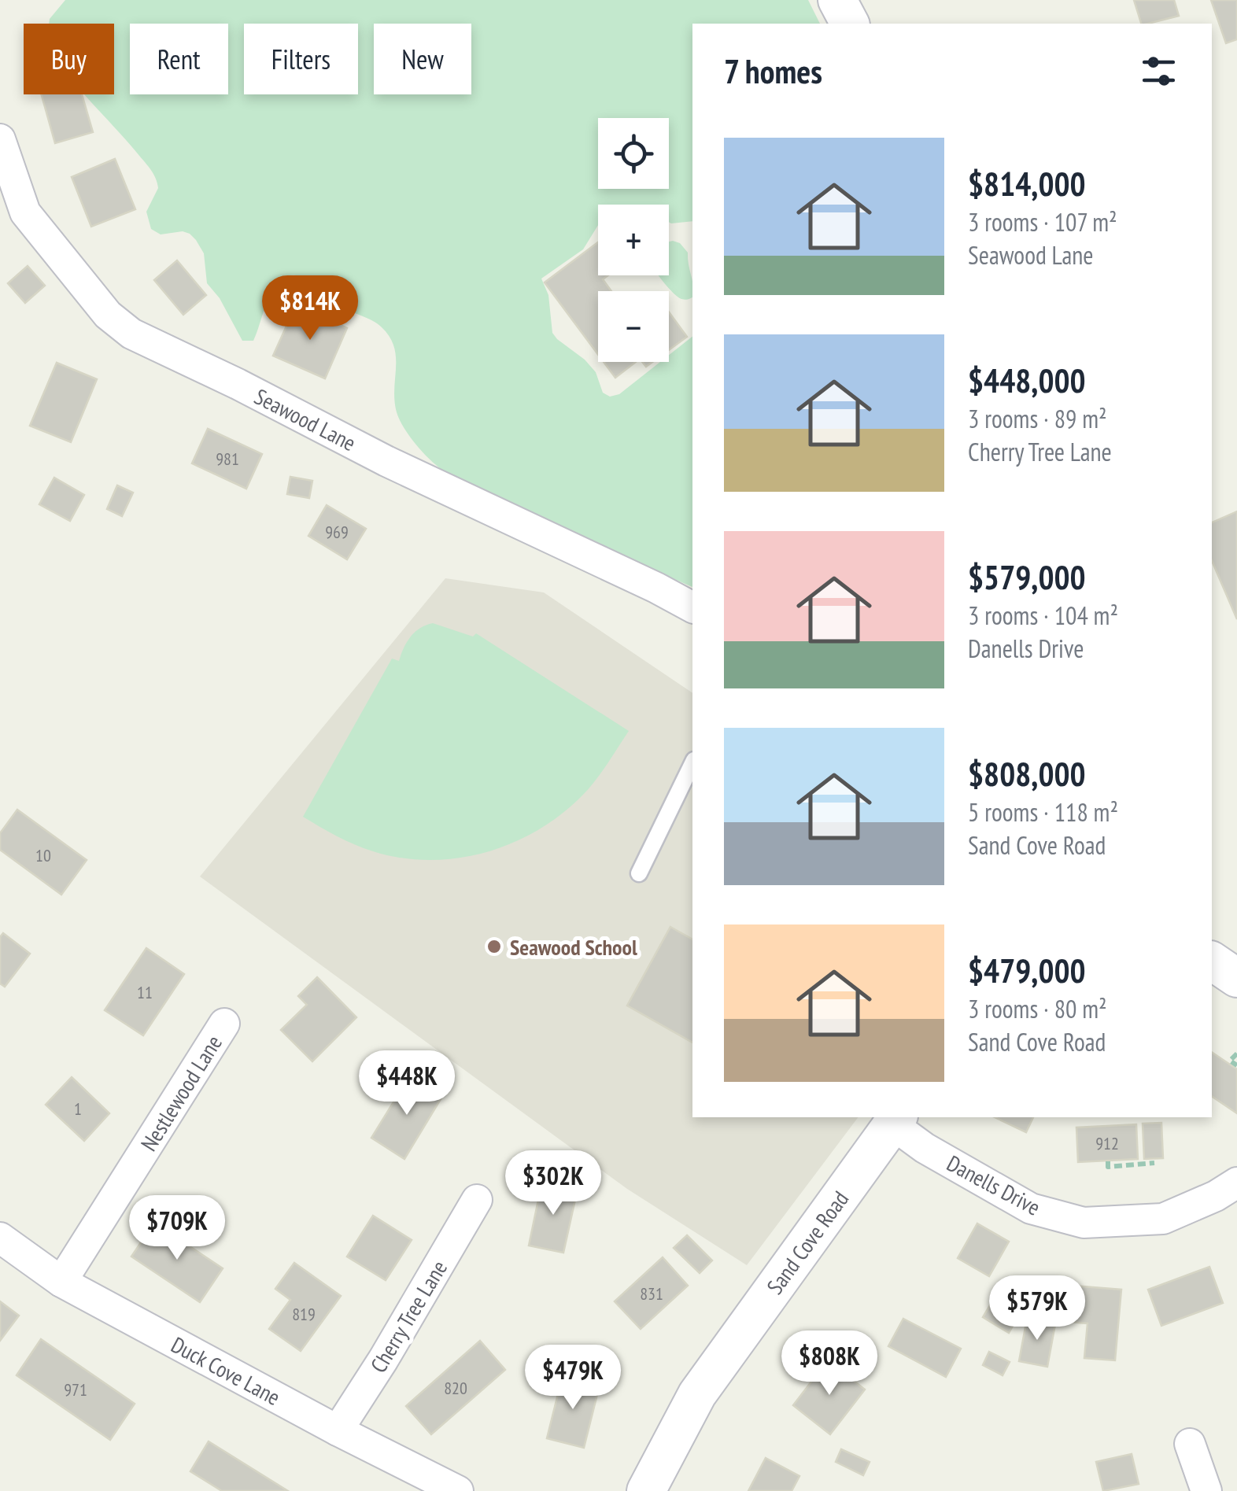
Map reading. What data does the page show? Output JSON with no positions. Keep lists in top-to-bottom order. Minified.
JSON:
{"streets":{"street":["Seawood Lane","Nestlewood Lane","Danells Drive","Sand Cove Road","Cherry Tree Lane","Duck Cove Lane"]},"crossings":[["Nestlewood Lane","Duck Cove Lane"],["Danells Drive","Sand Cove Road"],["Cherry Tree Lane","Duck Cove Lane"]],"places":["Seawood School"],"house_numbers":["981","969","10","11","1","912","831","819","820","971"],"page":{"chip":["Buy","Rent","Filters","New"],"heading":"7 homes","map_buttons":["+","−"],"list":[{"name":"$814,000","note":"3 rooms · 107 m² · Seawood Lane"},{"name":"$448,000","note":"3 rooms · 89 m² · Cherry Tree Lane"},{"name":"$579,000","note":"3 rooms · 104 m² · Danells Drive"},{"name":"$808,000","note":"5 rooms · 118 m² · Sand Cove Road"},{"name":"$479,000","note":"3 rooms · 80 m² · Sand Cove Road"}],"price":["$814K","$448K","$302K","$709K","$579K","$808K","$479K"]}}
